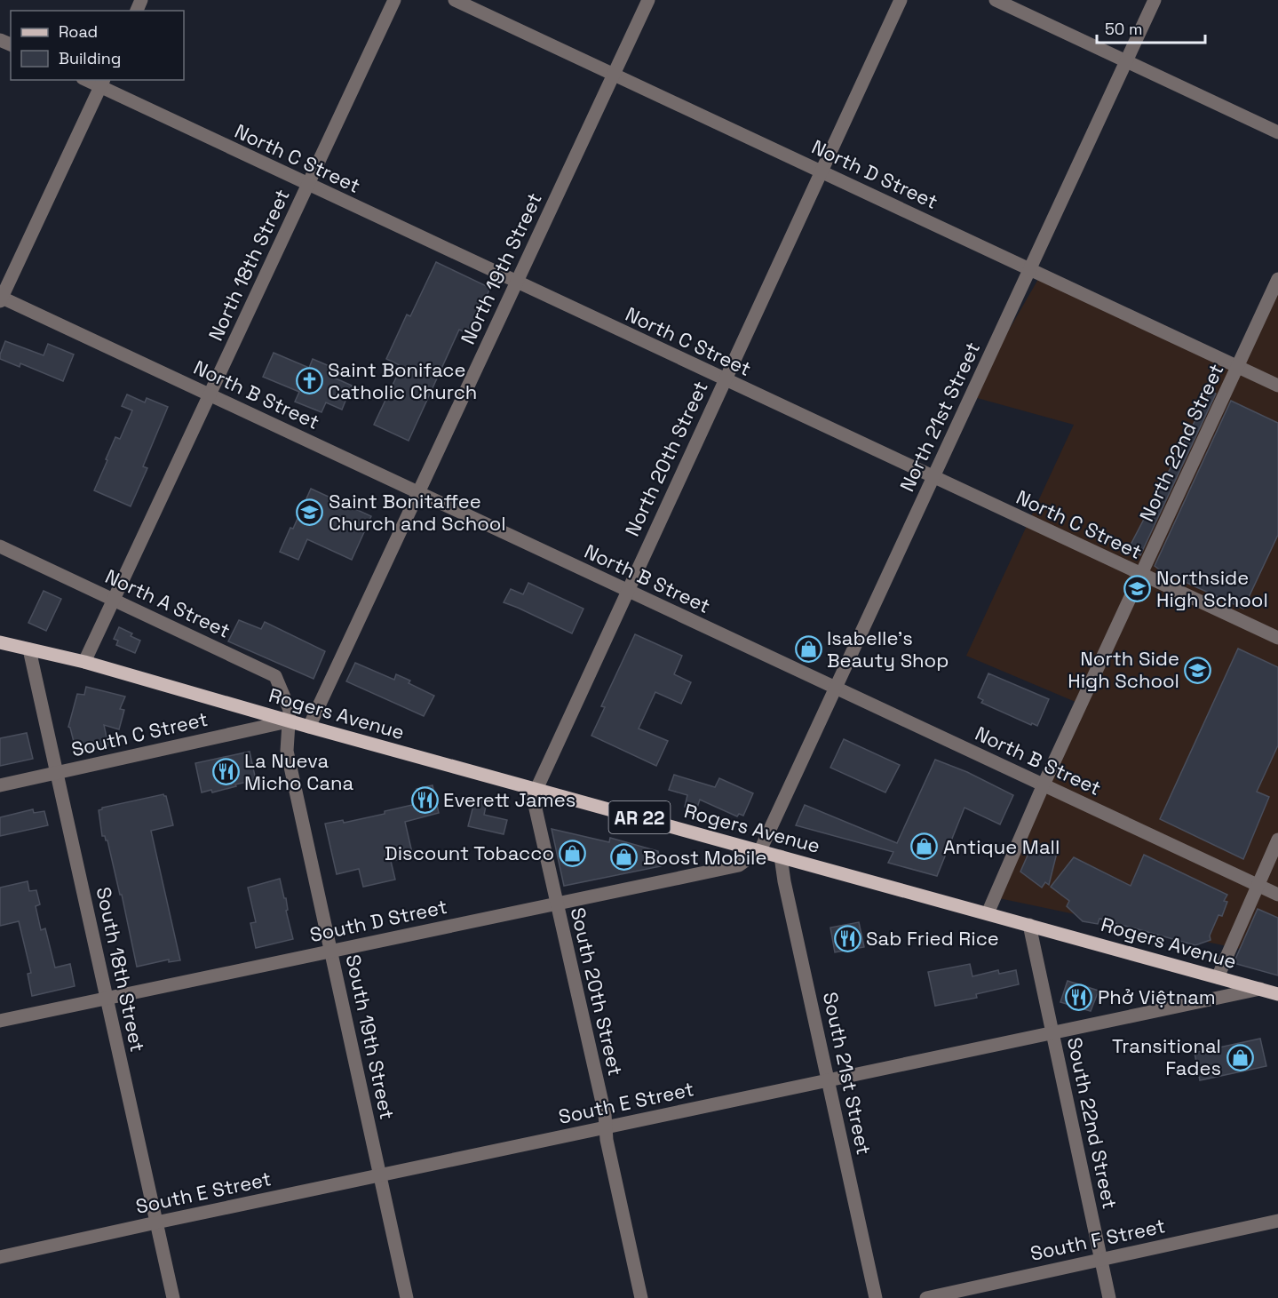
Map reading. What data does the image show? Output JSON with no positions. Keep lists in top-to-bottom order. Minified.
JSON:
{"streets":{"main road":["Rogers Avenue","AR 22"],"street":["North C Street","North D Street","North 18th Street","North 19th Street","North B Street","North 21st Street","North 22nd Street","North 20th Street","North A Street","South C Street","South D Street","South 18th Street","South 20th Street","South 19th Street","South 21st Street","South E Street","South 22nd Street","South F Street"]},"crossings":[["North C Street","North 18th Street"],["North C Street","North 19th Street"],["North C Street","North 21st Street"],["North C Street","North 22nd Street"],["North C Street","North 20th Street"],["North D Street","North 19th Street"],["North D Street","North 21st Street"],["North D Street","North 22nd Street"],["North D Street","North 20th Street"],["North 18th Street","North B Street"],["North 18th Street","North A Street"],["North 18th Street","Rogers Avenue"],["North 19th Street","North B Street"],["North 19th Street","Rogers Avenue"],["North B Street","North 21st Street"],["North B Street","North 22nd Street"],["North B Street","North 20th Street"],["North 21st Street","Rogers Avenue"],["North 21st Street","South D Street"],["North 22nd Street","Rogers Avenue"],["North 20th Street","Rogers Avenue"],["North 20th Street","South 20th Street"],["North A Street","Rogers Avenue"],["North A Street","South C Street"],["North A Street","South 19th Street"],["Rogers Avenue","South C Street"],["Rogers Avenue","South D Street"],["Rogers Avenue","South 18th Street"],["Rogers Avenue","South 20th Street"],["Rogers Avenue","South 19th Street"],["Rogers Avenue","South 21st Street"],["Rogers Avenue","South E Street"],["Rogers Avenue","South 22nd Street"],["South C Street","South 18th Street"],["South C Street","South 19th Street"],["South D Street","South 18th Street"],["South D Street","South 20th Street"],["South D Street","South 19th Street"],["South 18th Street","South E Street"],["South 20th Street","South E Street"],["South 19th Street","South E Street"],["South 21st Street","South E Street"],["South E Street","South 22nd Street"],["South 22nd Street","South F Street"]],"places":{"church":["Saint Boniface Catholic Church"],"school or university":["Saint Bonitaffee Church and School","Northside High School","North Side High School"],"shop":["Isabelle's Beauty Shop","Antique Mall","Discount Tobacco","Boost Mobile","Transitional Fades"],"restaurant":["La Nueva Micho Cana","Everett James","Sab Fried Rice","Phở Việtnam"]},"legend":["Road","Building"],"scale_bar":"50 m"}
